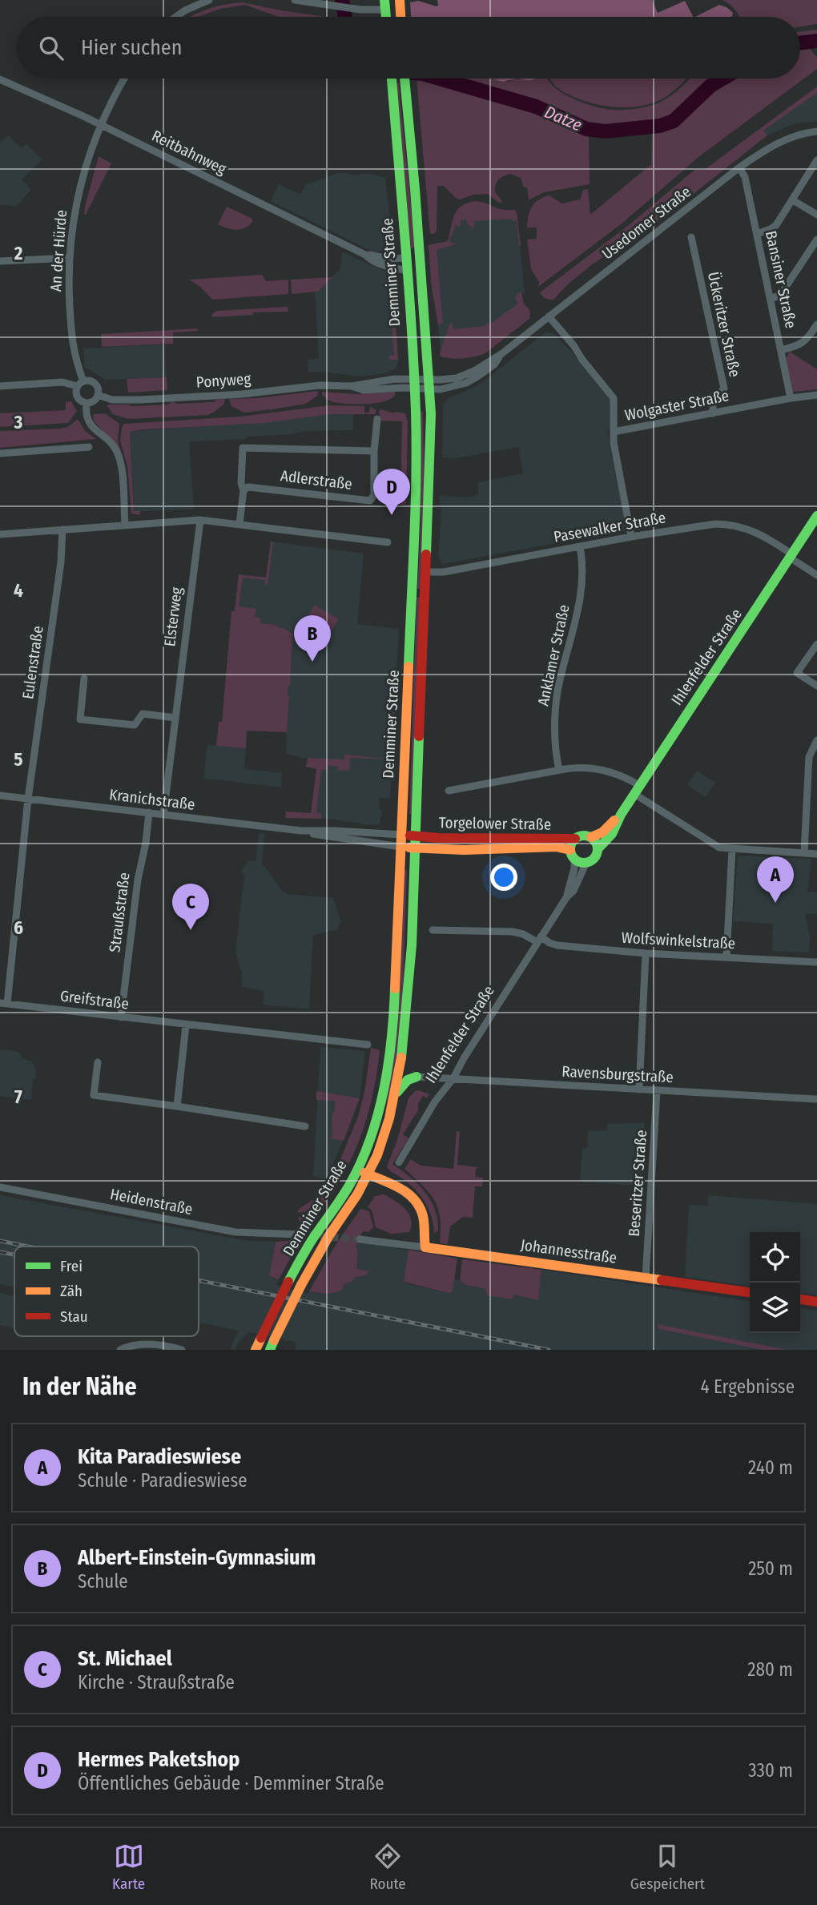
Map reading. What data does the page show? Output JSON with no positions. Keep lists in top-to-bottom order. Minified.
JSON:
{"streets":{"main road":["Demminer Straße","Ihlenfelder Straße","Torgelower Straße","Johannesstraße"],"street":["Reitbahnweg","Usedomer Straße","An der Hürde","Bansiner Straße","Ückeritzer Straße","Ponyweg","Wolgaster Straße","Adlerstraße","Pasewalker Straße","Elsterweg","Anklamer Straße","Eulenstraße","Kranichstraße","Straußstraße","Wolfswinkelstraße","Greifstraße","Ravensburgstraße","Beseritzer Straße","Heidenstraße"]},"crossings":[["Reitbahnweg","An der Hürde"],["Reitbahnweg","Demminer Straße"],["Usedomer Straße","Demminer Straße"],["Usedomer Straße","Bansiner Straße"],["Usedomer Straße","Ponyweg"],["An der Hürde","Ponyweg"],["Demminer Straße","Ponyweg"],["Demminer Straße","Pasewalker Straße"],["Demminer Straße","Kranichstraße"],["Demminer Straße","Torgelower Straße"],["Bansiner Straße","Wolgaster Straße"],["Ückeritzer Straße","Wolgaster Straße"],["Wolgaster Straße","Pasewalker Straße"],["Pasewalker Straße","Anklamer Straße"],["Pasewalker Straße","Ihlenfelder Straße"],["Elsterweg","Kranichstraße"],["Ihlenfelder Straße","Torgelower Straße"],["Ihlenfelder Straße","Wolfswinkelstraße"],["Ihlenfelder Straße","Ravensburgstraße"],["Eulenstraße","Kranichstraße"],["Eulenstraße","Greifstraße"],["Kranichstraße","Torgelower Straße"],["Kranichstraße","Straußstraße"],["Straußstraße","Greifstraße"],["Ravensburgstraße","Beseritzer Straße"],["Beseritzer Straße","Johannesstraße"]],"water":["Datze"],"legend":["Frei","Zäh","Stau"],"page":{"search":"Hier suchen","pins":["D","B","A","C"],"heading":["In der Nähe","4 Ergebnisse"],"list":[{"mark":"A","name":"Kita Paradieswiese","note":"Schule · Paradieswiese","value":"240 m"},{"mark":"B","name":"Albert-Einstein-Gymnasium","note":"Schule","value":"250 m"},{"mark":"C","name":"St. Michael","note":"Kirche · Straußstraße","value":"280 m"},{"mark":"D","name":"Hermes Paketshop","note":"Öffentliches Gebäude · Demminer Straße","value":"330 m"}],"nav":["Karte","Route","Gespeichert"]},"grid":{"rows":["2","3","4","5","6","7"]}}
